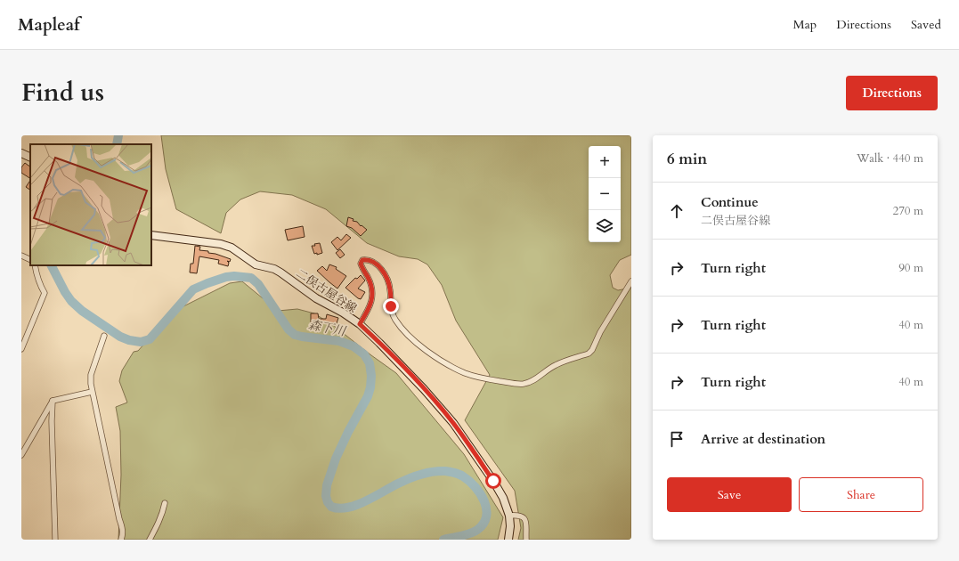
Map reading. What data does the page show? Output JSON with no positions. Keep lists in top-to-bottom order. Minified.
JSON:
{"streets":{"main road":["二俣古屋谷線"]},"water":["森下川"],"page":{"header":"Mapleaf","nav":["Map","Directions","Saved"],"title":"Find us","buttons":["Directions",["Save","Share"]],"heading":["6 min","Walk · 440 m"],"map_buttons":["+","−"],"list":[["Continue","二俣古屋谷線","270 m"],["Turn right","90 m"],["Turn right","40 m"],["Turn right","40 m"],"Arrive at destination"]}}
